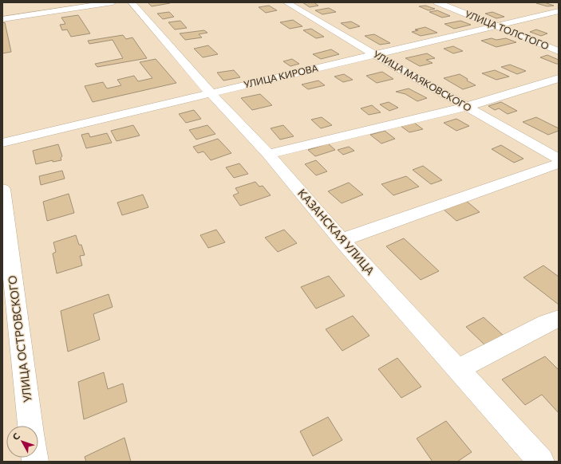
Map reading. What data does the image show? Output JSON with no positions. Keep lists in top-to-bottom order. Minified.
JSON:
{"streets":{"street":["УЛИЦА ТОЛСТОГО","УЛИЦА КИРОВА","УЛИЦА МАЯКОВСКОГО","КАЗАНСКАЯ УЛИЦА","УЛИЦА ОСТРОВСКОГО"]},"crossings":[["УЛИЦА ТОЛСТОГО","УЛИЦА КИРОВА"],["УЛИЦА КИРОВА","УЛИЦА МАЯКОВСКОГО"],["УЛИЦА КИРОВА","КАЗАНСКАЯ УЛИЦА"]],"north":"top left"}
